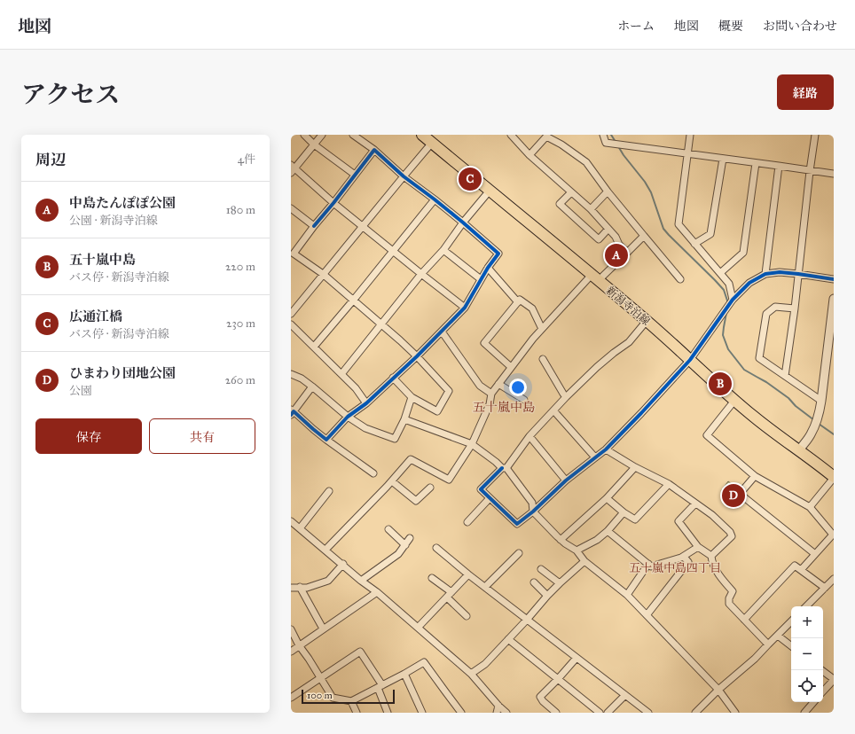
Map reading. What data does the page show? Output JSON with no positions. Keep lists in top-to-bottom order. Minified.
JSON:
{"streets":{"main road":["新潟寺泊線"]},"districts":["五十嵐中島","五十嵐中島四丁目"],"scale_bar":"100 m","page":{"header":"地図","nav":["ホーム","地図","概要","お問い合わせ"],"title":"アクセス","buttons":["経路",["保存","共有"]],"heading":["周辺","4件"],"pins":["C","A","B","D"],"list":[{"mark":"A","name":"中島たんぽぽ公園","note":"公園 · 新潟寺泊線","value":"180 m"},{"mark":"B","name":"五十嵐中島","note":"バス停 · 新潟寺泊線","value":"220 m"},{"mark":"C","name":"広通江橋","note":"バス停 · 新潟寺泊線","value":"230 m"},{"mark":"D","name":"ひまわり団地公園","note":"公園","value":"260 m"}],"map_buttons":["+","−"],"scale":"100 m"}}
